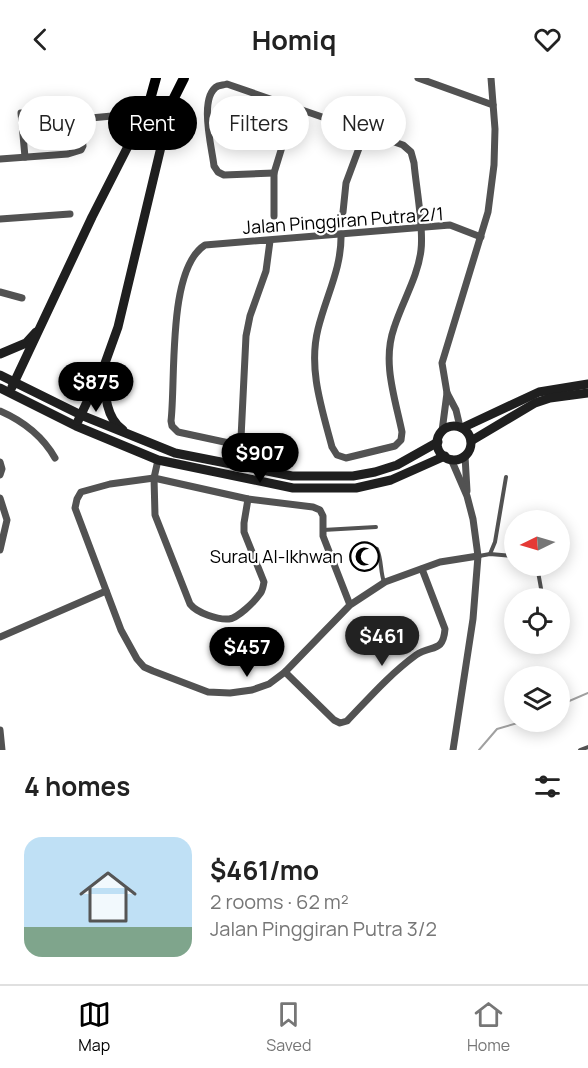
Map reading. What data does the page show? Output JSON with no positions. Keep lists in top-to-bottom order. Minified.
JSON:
{"streets":{"street":["Jalan Pinggiran Putra 2/1"]},"places":{"mosque":["Surau Al-Ikhwan"]},"north":"left","page":{"header":"Homiq","chip":["Buy","Rent","Filters","New"],"price":["$875","$907","$461","$457"],"heading":"4 homes","list":[{"name":"$461/mo","note":"2 rooms · 62 m² · Jalan Pinggiran Putra 3/2"}],"tabs":["Map","Saved","Home"]}}
